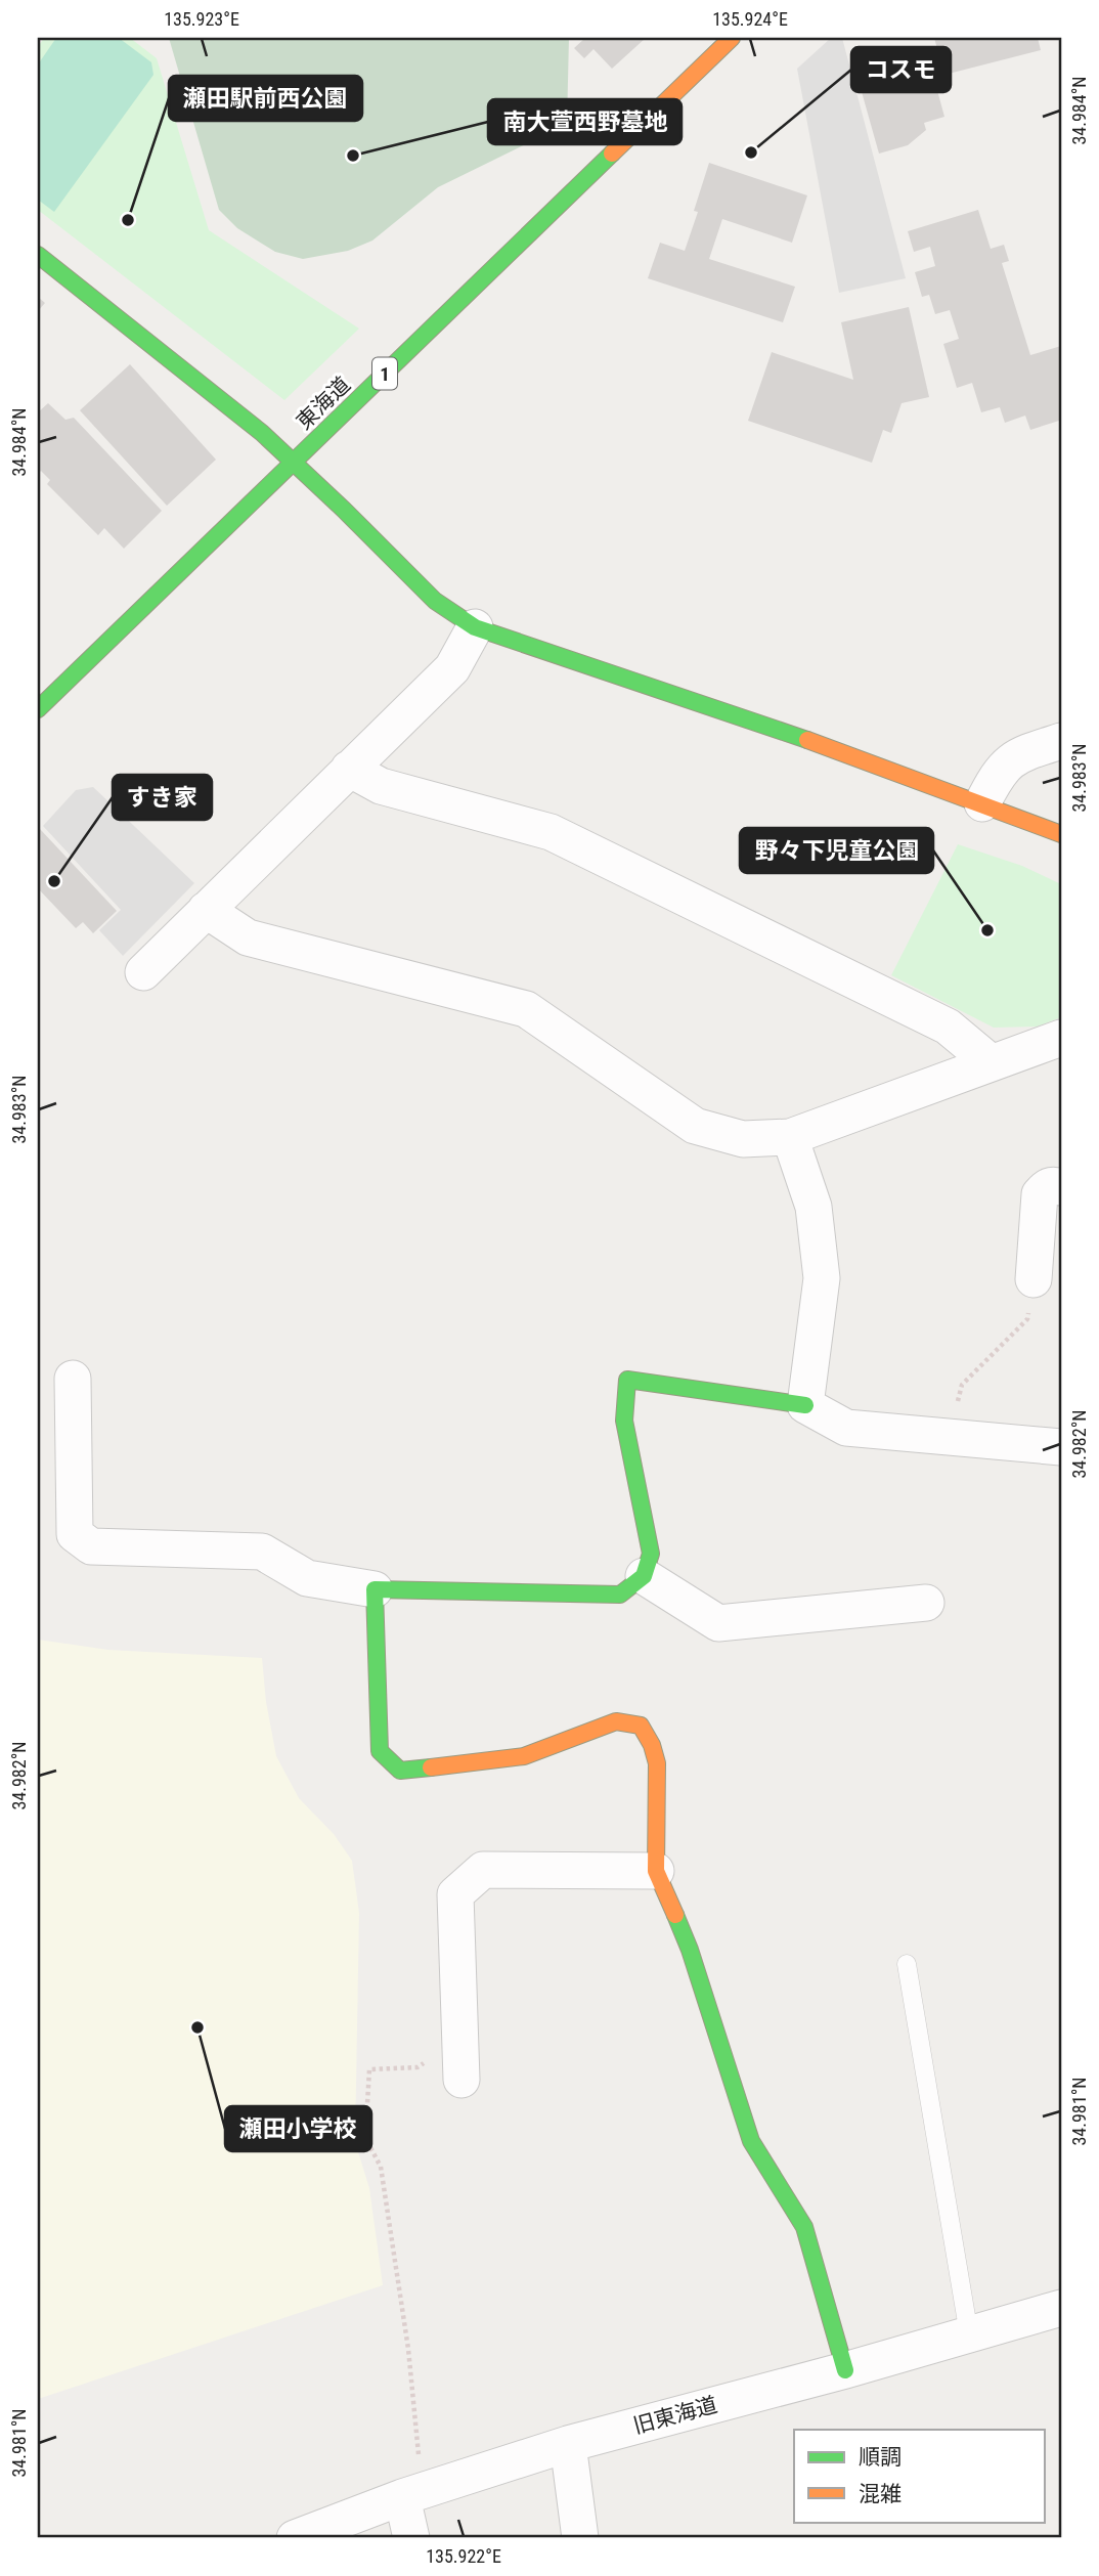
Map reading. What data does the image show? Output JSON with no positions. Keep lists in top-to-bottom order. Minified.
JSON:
{"streets":{"main road":["1","東海道"],"street":["旧東海道"]},"places":["コスモ","南大萱西野墓地","瀬田駅前西公園","すき家","野々下児童公園","瀬田小学校"],"legend":["順調","混雑"],"coordinates":["135.923°E","135.924°E","34.984°N","34.983°N","34.982°N","34.981°N","135.922°E"]}
